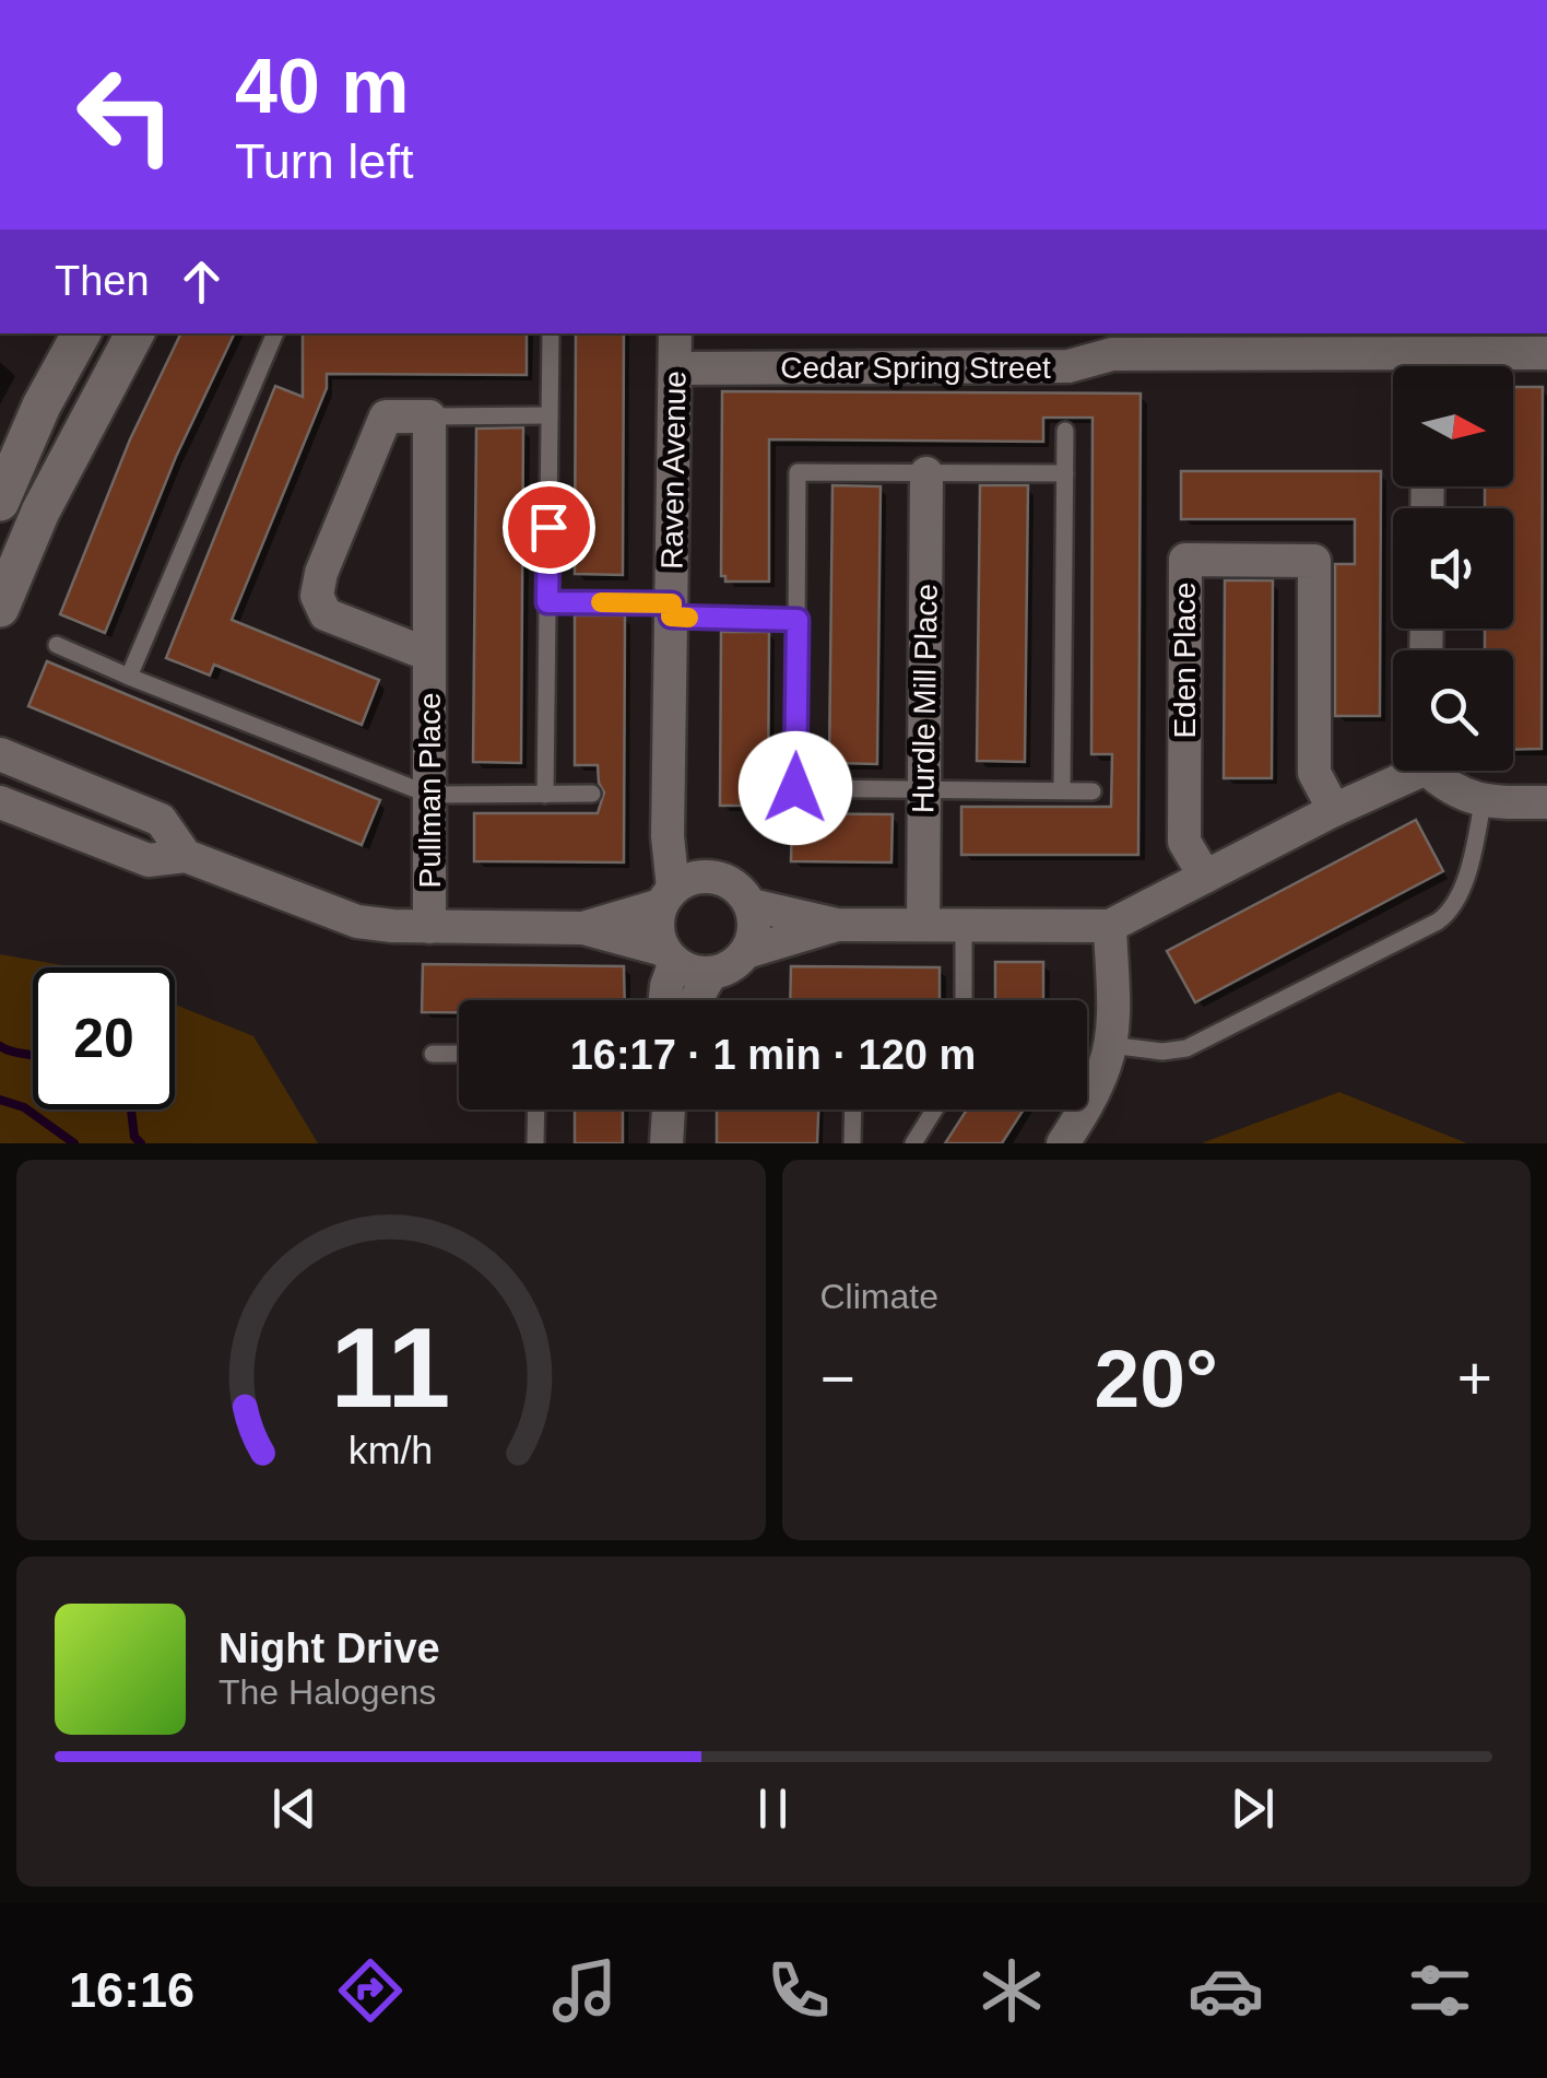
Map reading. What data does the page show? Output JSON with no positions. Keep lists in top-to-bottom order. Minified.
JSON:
{"streets":{"street":["Cedar Spring Street","Raven Avenue","Eden Place","Hurdle Mill Place","Pullman Place"]},"crossings":[["Cedar Spring Street","Raven Avenue"]],"north":"right","page":{"turn":["40 m","Turn left"],"then":"Then","limit":"20","trip":"16:17 · 1 min · 120 m","tile":"Climate","heat":["−","20°","+"],"song":["Night Drive","The Halogens"],"tabs":"16:16","gauge":["11","km/h"]}}
